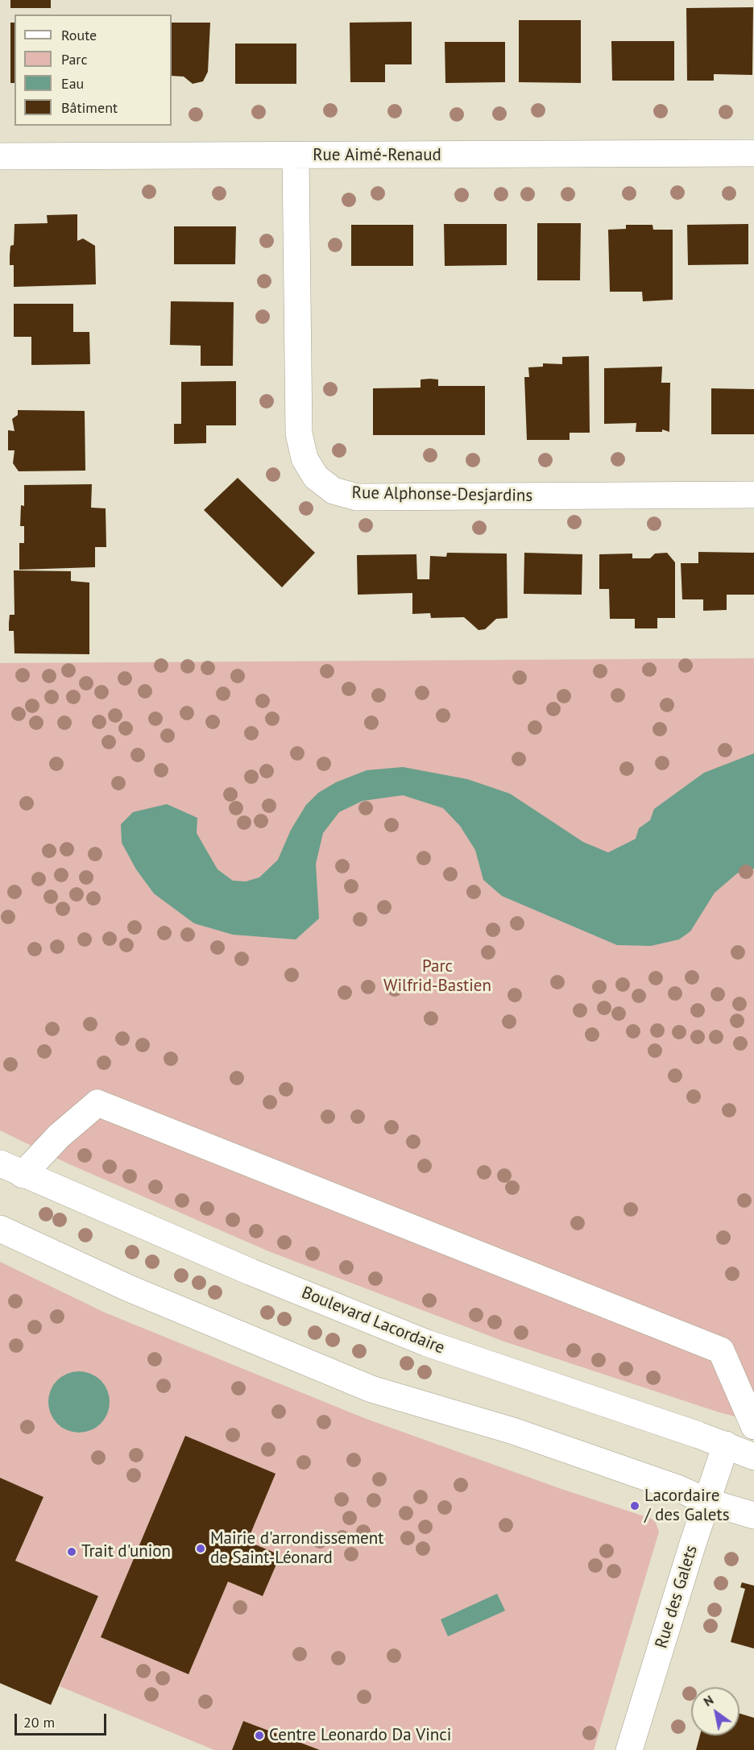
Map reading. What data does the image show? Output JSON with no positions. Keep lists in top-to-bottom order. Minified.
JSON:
{"streets":{"street":["Rue Aimé-Renaud","Rue Alphonse-Desjardins","Boulevard Lacordaire","Rue des Galets"]},"crossings":[["Rue Aimé-Renaud","Rue Alphonse-Desjardins"],["Boulevard Lacordaire","Rue des Galets"]],"parks":["Parc Wilfrid-Bastien"],"places":["Lacordaire / des Galets","Mairie d'arrondissement de Saint-Léonard","Trait d'union","Centre Leonardo Da Vinci"],"legend":["Route","Parc","Eau","Bâtiment"],"scale_bar":"20 m","north":"top left"}
